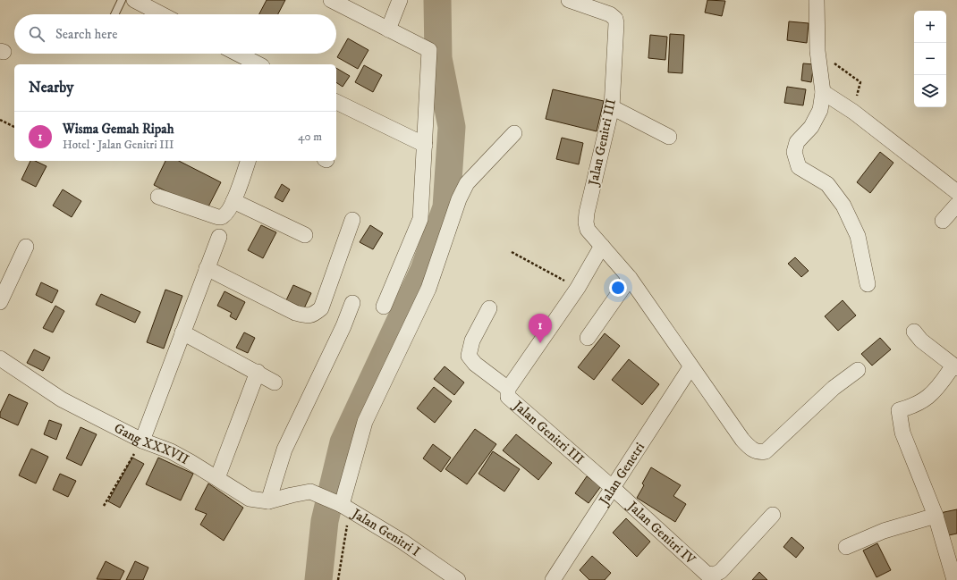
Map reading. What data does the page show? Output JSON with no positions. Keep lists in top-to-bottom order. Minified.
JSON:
{"streets":{"street":["Jalan Genitri III","Gang XXXVII","Jalan Genetri","Jalan Genitri I","Jalan Genitri IV"]},"crossings":[["Jalan Genitri III","Jalan Genetri"],["Jalan Genitri III","Jalan Genitri IV"],["Gang XXXVII","Jalan Genitri I"],["Jalan Genetri","Jalan Genitri IV"]],"page":{"map_buttons":["+","−"],"search":"Search here","heading":"Nearby","list":[{"mark":"1","name":"Wisma Gemah Ripah","note":"Hotel · Jalan Genitri III","value":"40 m"}],"pins":"1"}}
